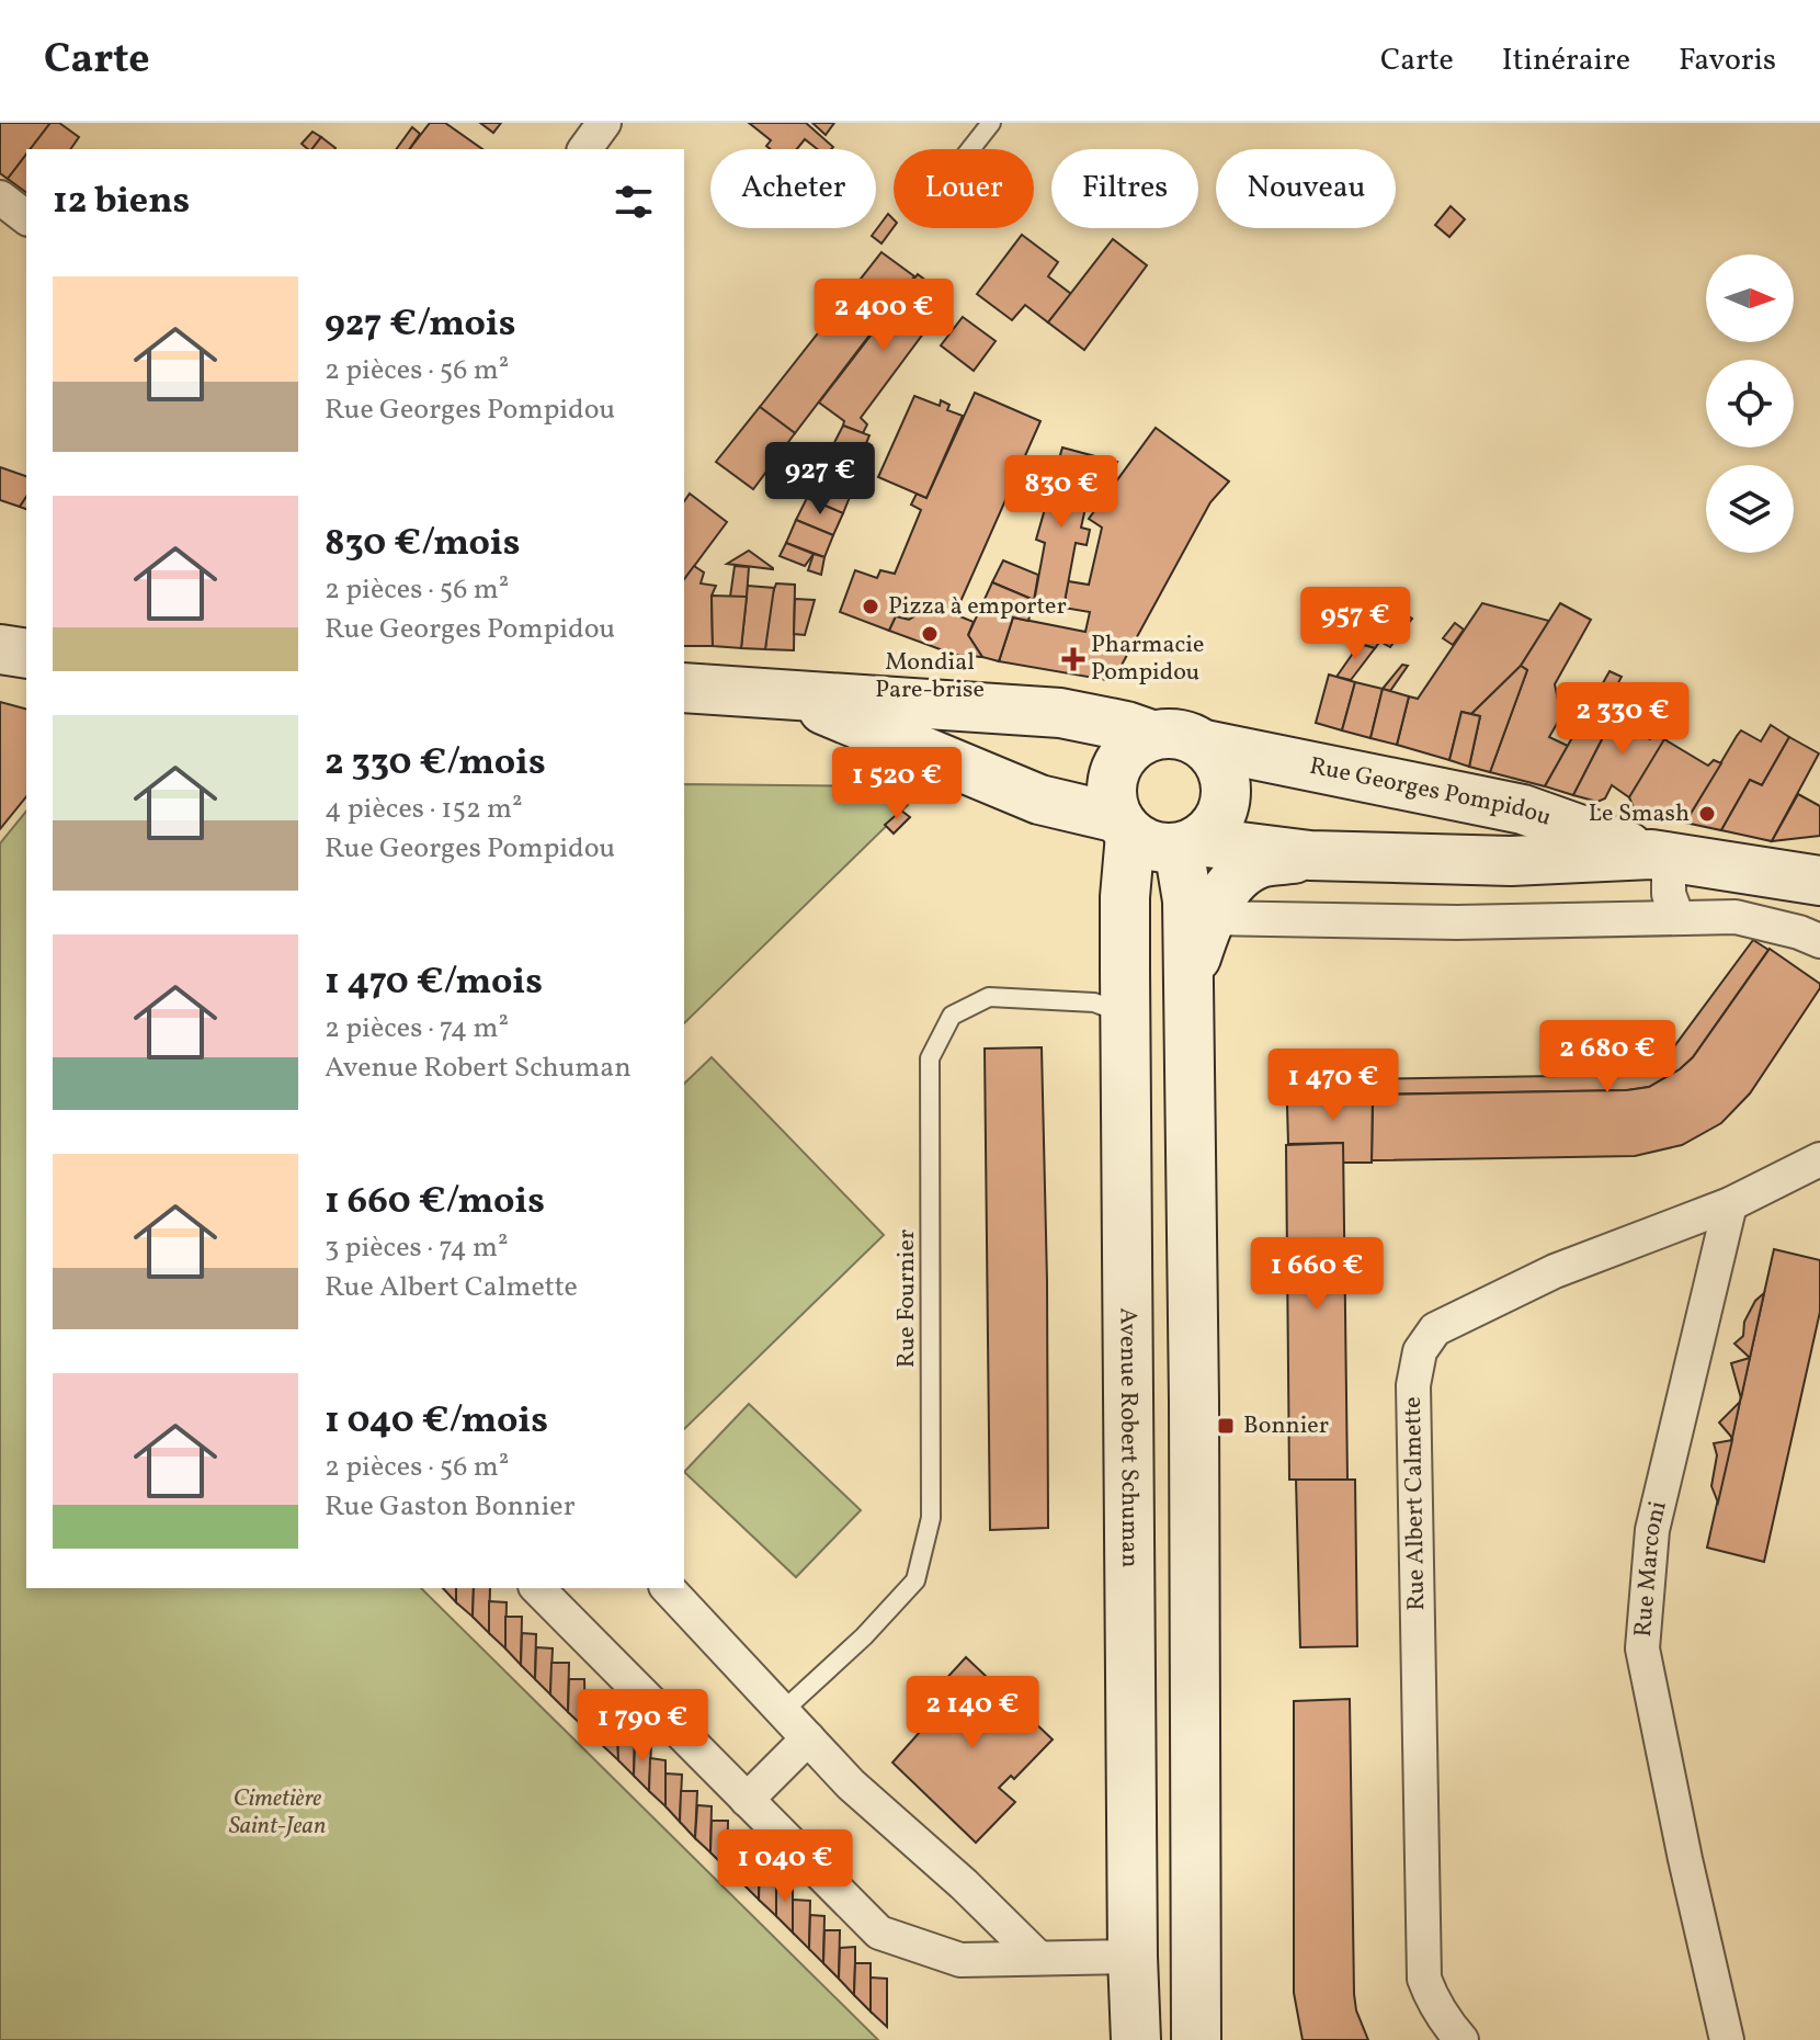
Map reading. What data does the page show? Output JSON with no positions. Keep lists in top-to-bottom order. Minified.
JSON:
{"streets":{"main road":["Rue Georges Pompidou","Avenue Robert Schuman"],"street":["Rue Albert Calmette","Rue Marconi"],"lane":["Rue Fournier"]},"crossings":[["Rue Georges Pompidou","Avenue Robert Schuman"],["Rue Fournier","Avenue Robert Schuman"],["Rue Albert Calmette","Rue Marconi"]],"parks":["Cimetière Saint-Jean"],"places":{"other":["Pizza à emporter","Mondial Pare-brise","Le Smash"],"health":["Pharmacie Pompidou"],"transit":["Bonnier"]},"north":"right","page":{"header":"Carte","nav":["Carte","Itinéraire","Favoris"],"chip":["Acheter","Louer","Filtres","Nouveau"],"heading":"12 biens","list":[{"name":"927 €/mois","note":"2 pièces · 56 m² · Rue Georges Pompidou"},{"name":"830 €/mois","note":"2 pièces · 56 m² · Rue Georges Pompidou"},{"name":"2 330 €/mois","note":"4 pièces · 152 m² · Rue Georges Pompidou"},{"name":"1 470 €/mois","note":"2 pièces · 74 m² · Avenue Robert Schuman"},{"name":"1 660 €/mois","note":"3 pièces · 74 m² · Rue Albert Calmette"},{"name":"1 040 €/mois","note":"2 pièces · 56 m² · Rue Gaston Bonnier"}],"price":["2 400 €","927 €","830 €","957 €","2 330 €","1 520 €","2 680 €","1 470 €","1 660 €","2 140 €","1 790 €","1 040 €"]}}
